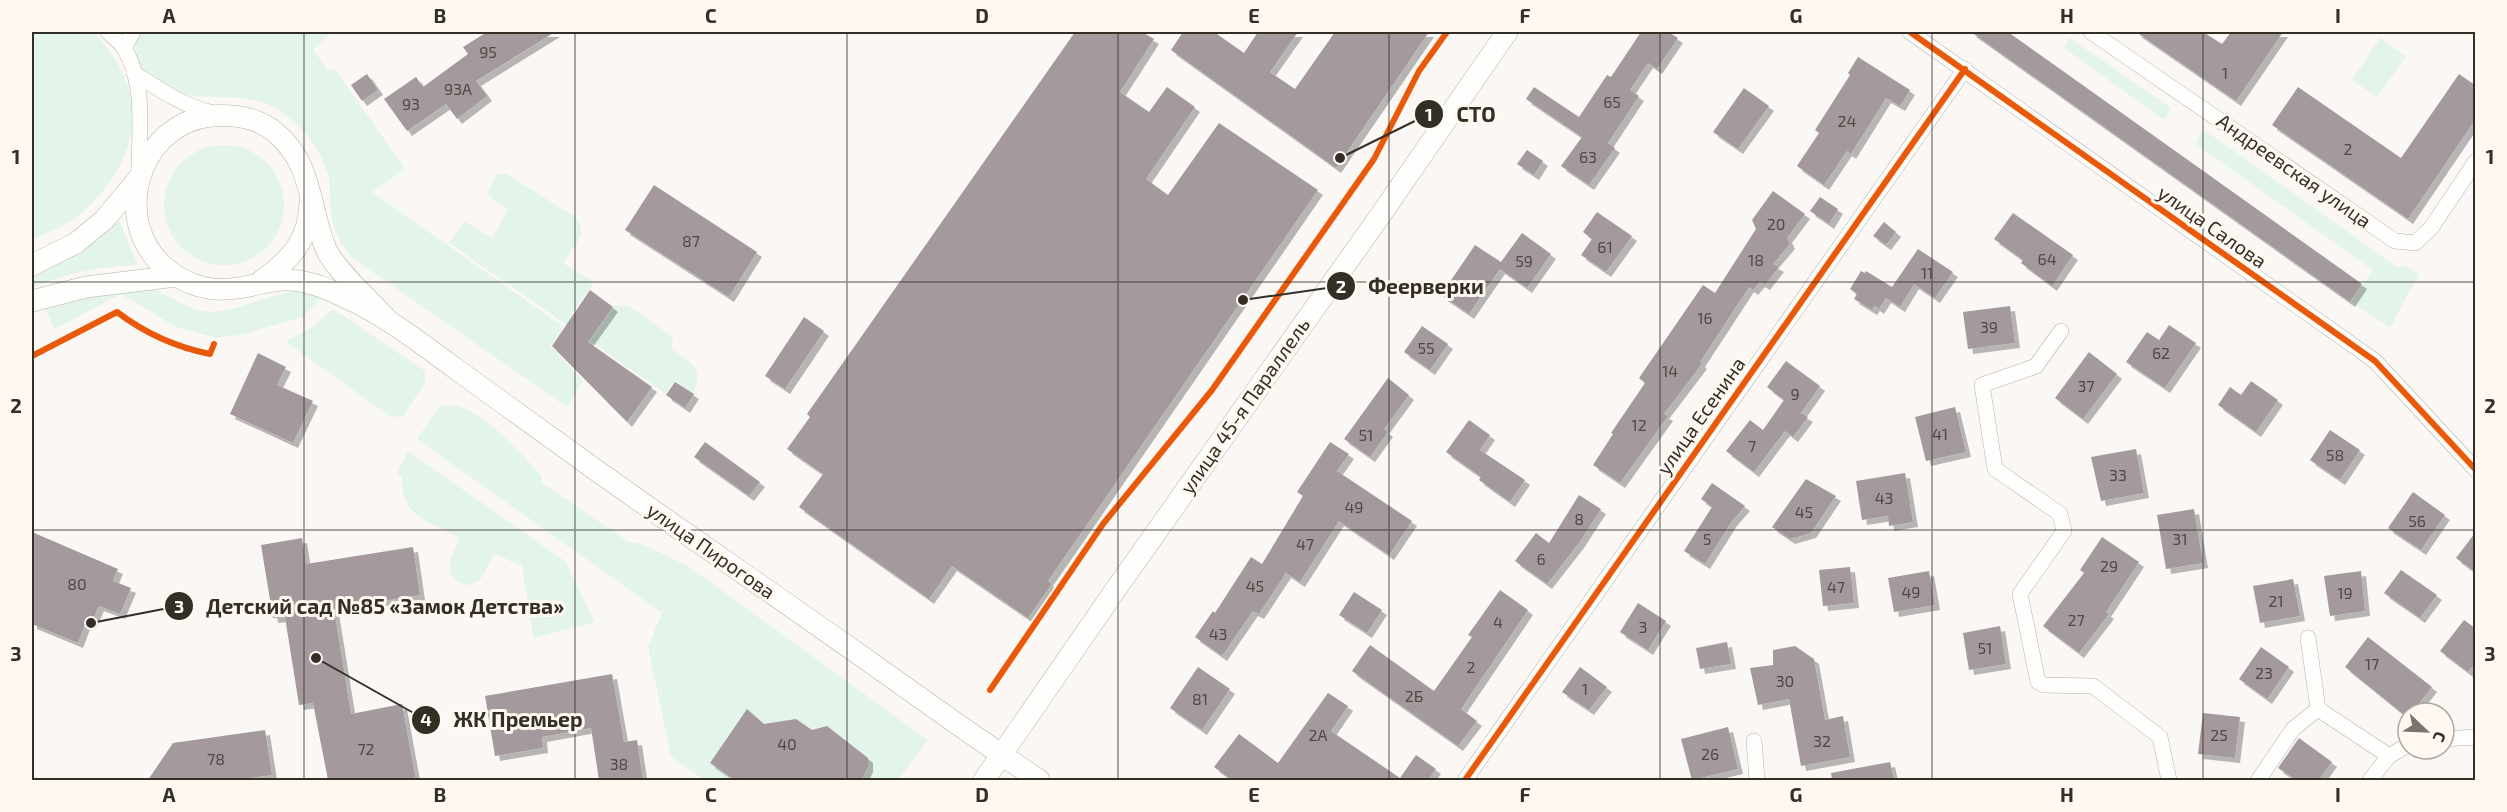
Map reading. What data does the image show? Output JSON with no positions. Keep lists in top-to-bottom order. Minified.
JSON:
{"streets":{"main road":["улица 45-я Параллель","улица Пирогова"],"street":["Андреевская улица","улица Салова","улица Есенина"]},"crossings":[["улица Салова","улица Есенина"],["улица 45-я Параллель","улица Пирогова"]],"places":["СТО","Феерверки","Детский сад №85 «Замок Детства»","ЖК Премьер"],"house_numbers":["95","1","93А","65","93","24","2","63","20","87","61","64","18","59","11","16","39","55","62","14","37","9","12","41","51","7","58","33","43","49","45","8","56","5","31","47","6","29","80","45","47","49","19","21","27","4","3","43","51","17","2","23","30","1","2Б","81","2А","25","32","40","72","26","78","38"],"north":"bottom right","grid":{"columns":["A","B","C","D","E","F","G","H","I"],"rows":["1","2","3"]}}
